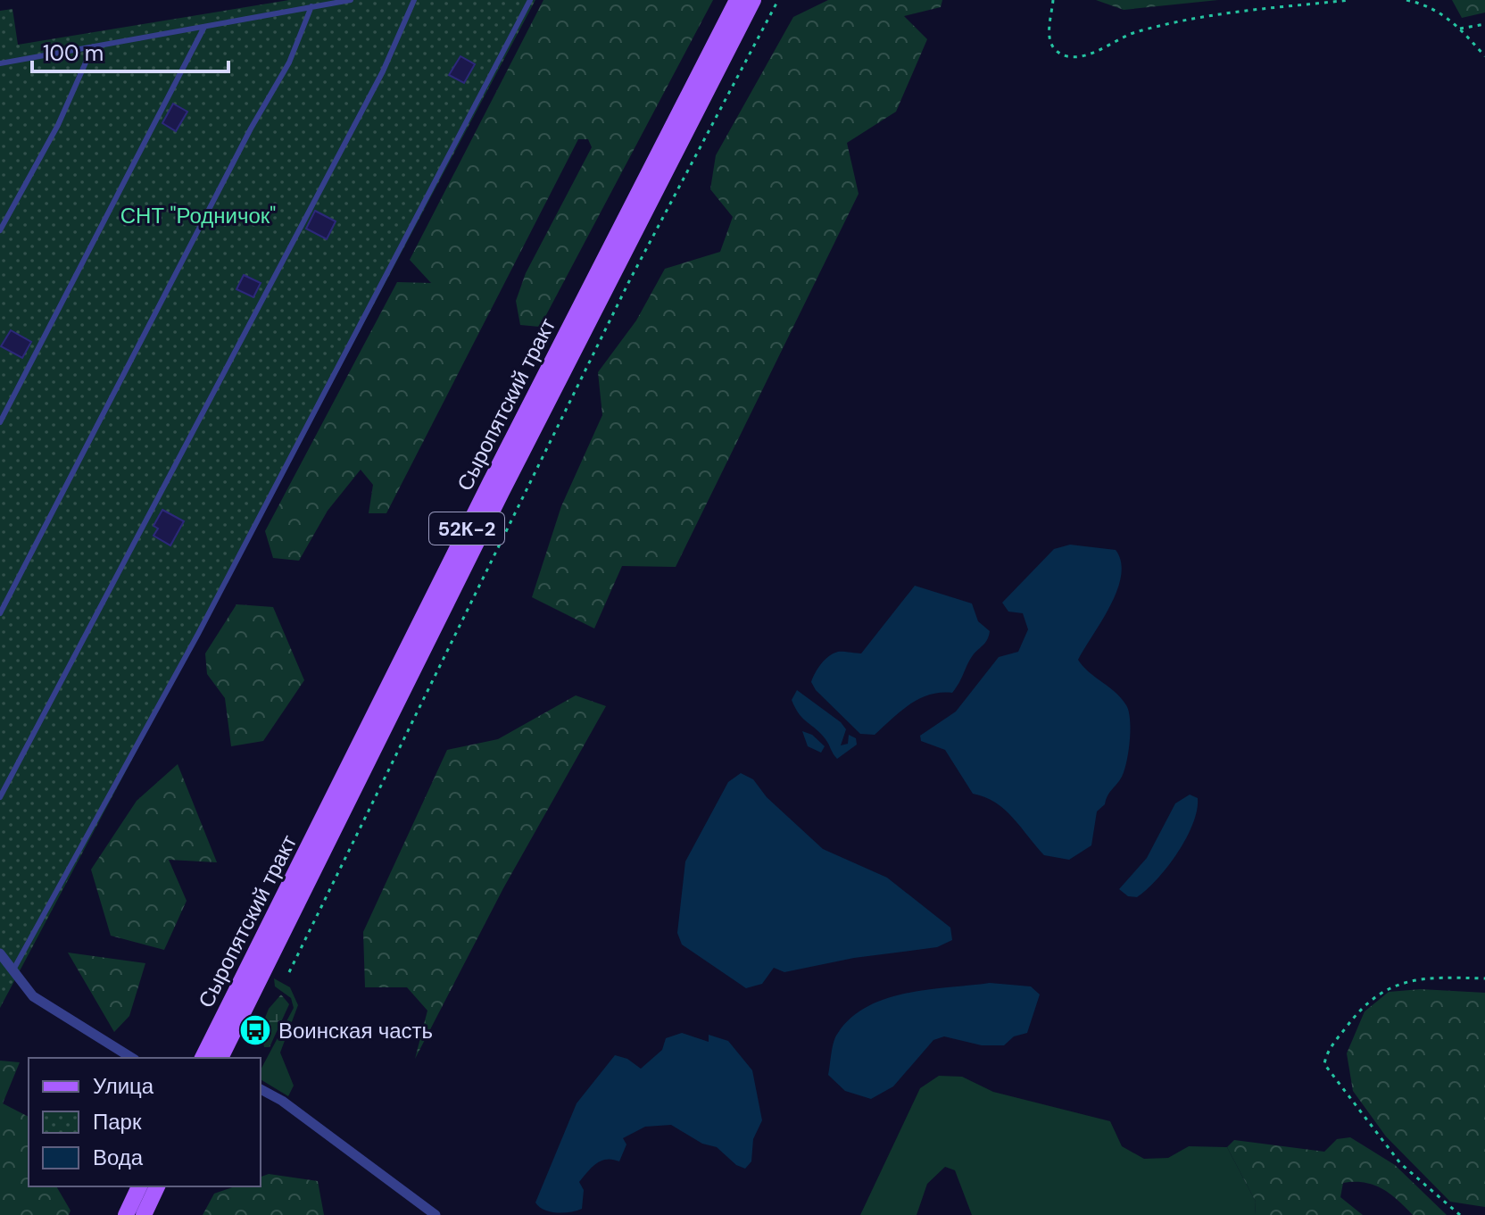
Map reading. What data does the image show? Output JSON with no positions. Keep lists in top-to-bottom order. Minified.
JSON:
{"streets":{"main road":["Сыропятский тракт","52К-2"]},"parks":["СНТ \"Родничок\""],"places":{"bus stop":["Воинская часть"]},"legend":["Улица","Парк","Вода"],"scale_bar":"100 m"}
